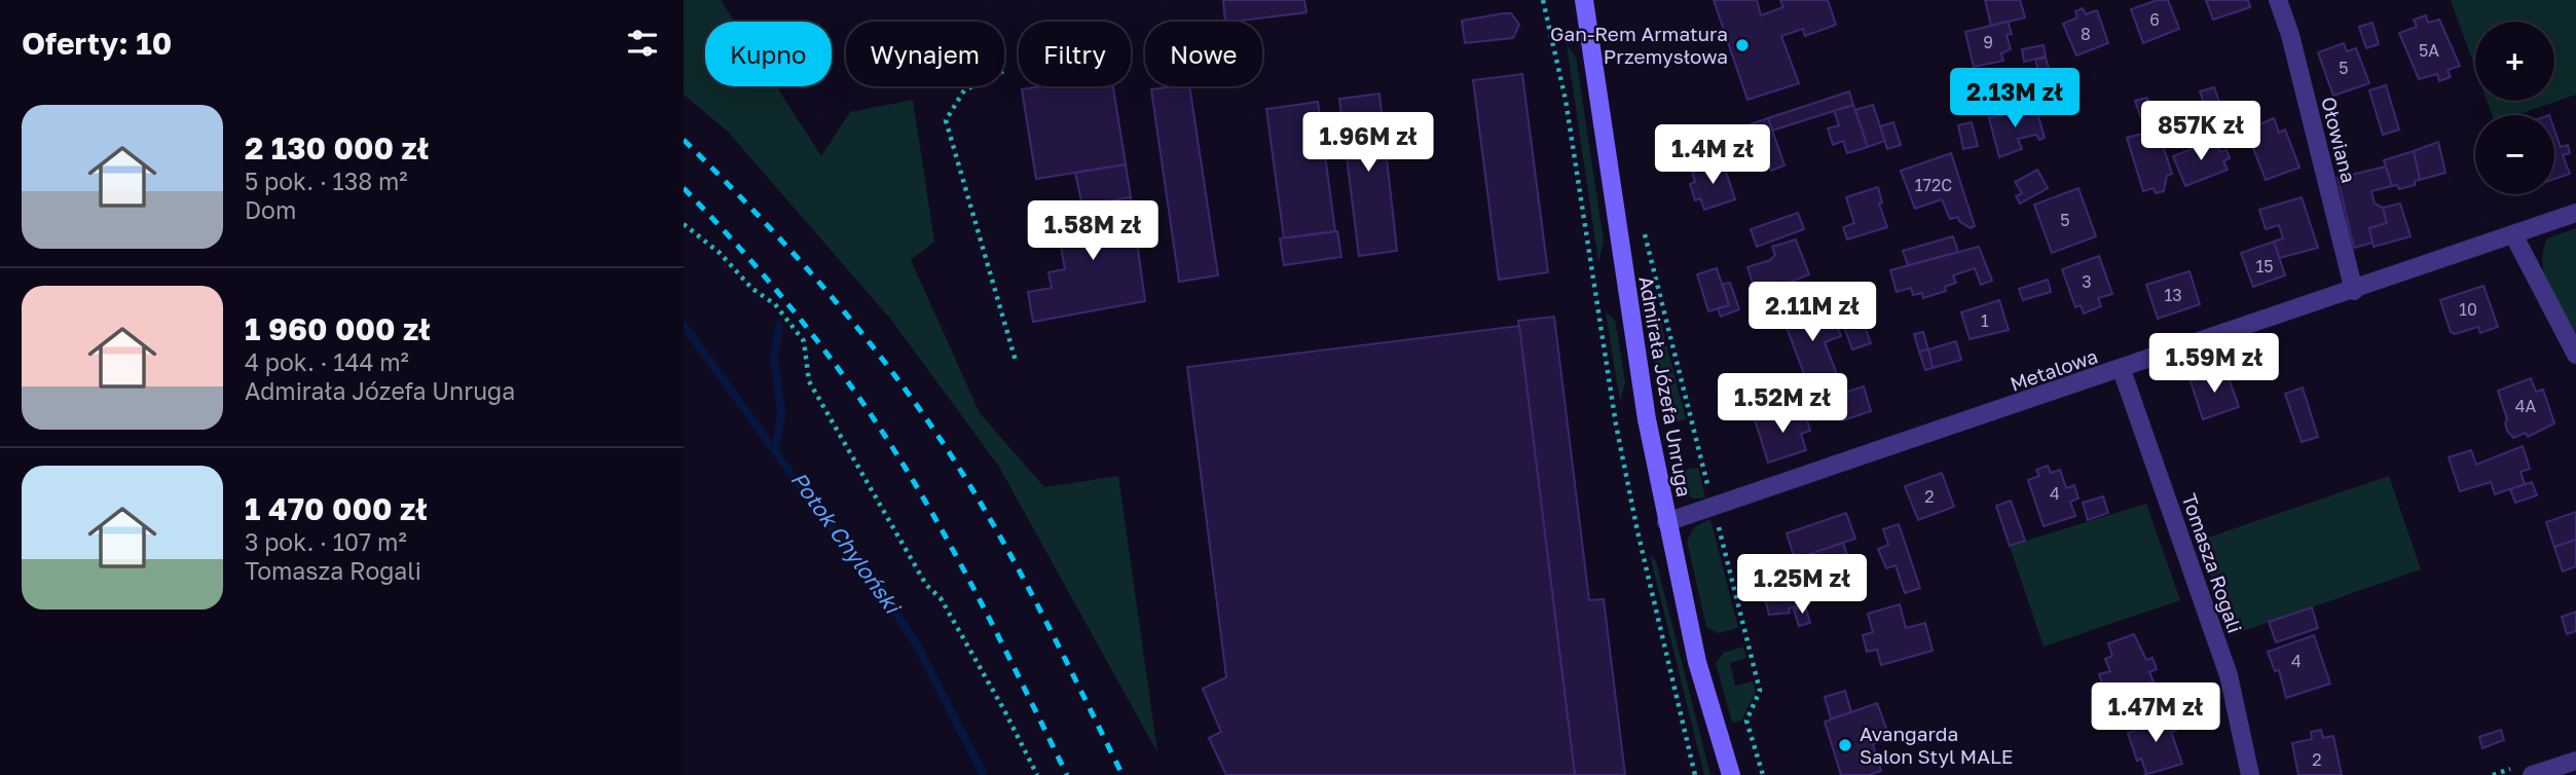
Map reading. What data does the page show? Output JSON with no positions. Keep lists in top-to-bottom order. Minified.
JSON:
{"streets":{"street":["Ołowiana","Metalowa","Admirała Józefa Unruga","Tomasza Rogali"]},"crossings":[["Ołowiana","Metalowa"],["Metalowa","Admirała Józefa Unruga"],["Metalowa","Tomasza Rogali"]],"water":["Potok Chyloński"],"places":["Gan-Rem Armatura Przemysłowa","Avangarda Salon Styl MALE"],"house_numbers":["6","8","9","5A","5","172C","5","15","3","13","10","1","4A","4","2","4","2"],"page":{"heading":"Oferty: 10","map_buttons":["+","−"],"chip":["Kupno","Wynajem","Filtry","Nowe"],"price":["2.13M zł","857K zł","1.96M zł","1.4M zł","1.58M zł","2.11M zł","1.59M zł","1.52M zł","1.25M zł","1.47M zł"],"list":[{"name":"2 130 000 zł","note":"5 pok. · 138 m² · Dom"},{"name":"1 960 000 zł","note":"4 pok. · 144 m² · Admirała Józefa Unruga"},{"name":"1 470 000 zł","note":"3 pok. · 107 m² · Tomasza Rogali"}]}}
